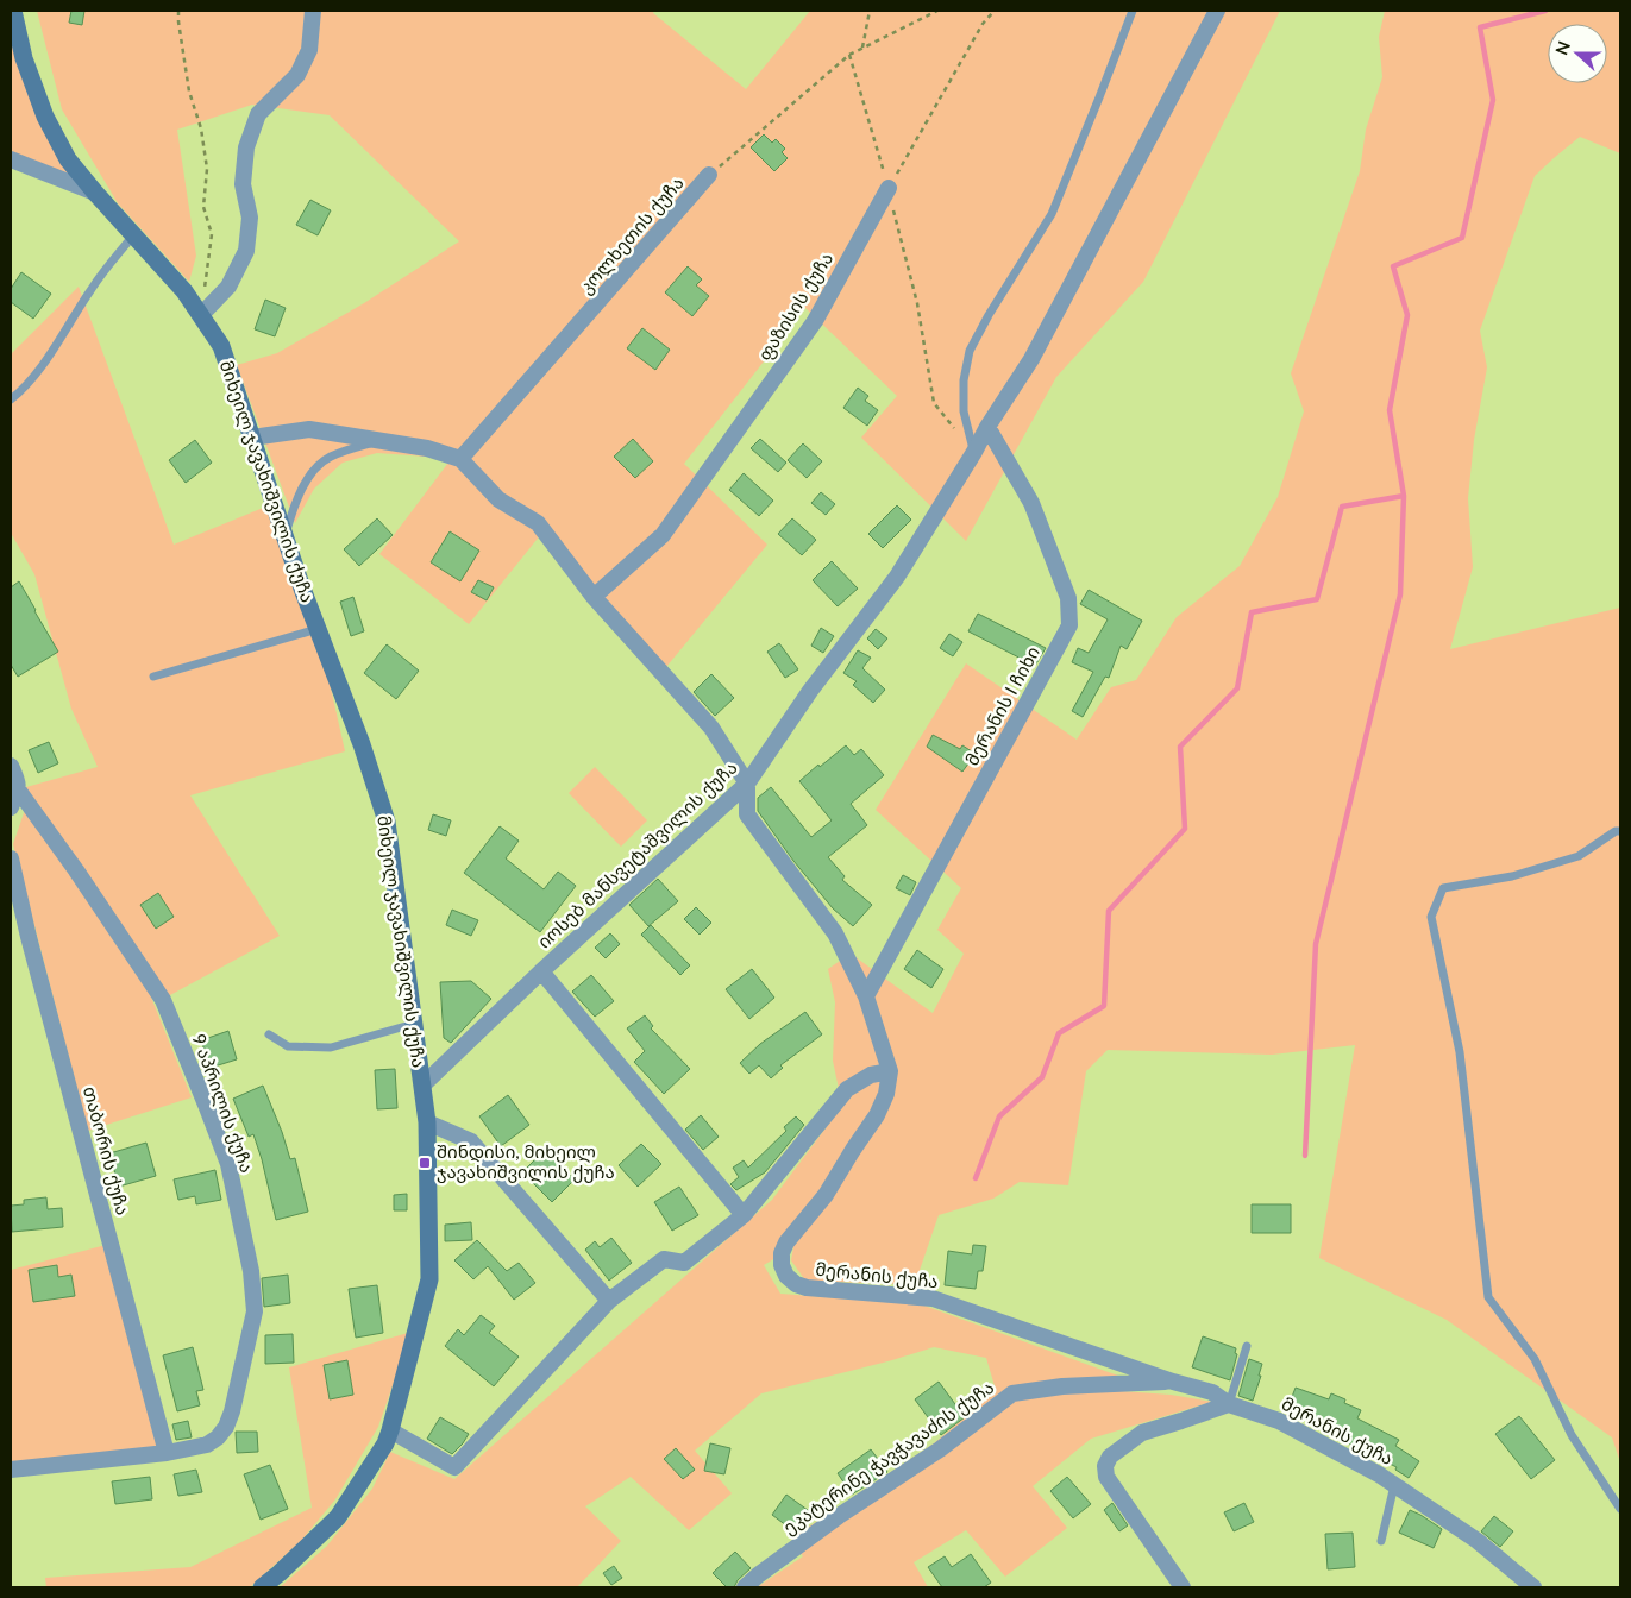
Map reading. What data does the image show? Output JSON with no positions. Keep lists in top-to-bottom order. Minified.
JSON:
{"streets":{"main road":["მიხეილ ჯავახიშვილის ქუჩა"],"street":["კოლხეთის ქუჩა","ფაზისის ქუჩა","მერანის I ჩიხი","იოსებ მანსვეტაშვილის ქუჩა","9 აპრილის ქუჩა","თაბორის ქუჩა","მერანის ქუჩა","ეკატერინე ჭავჭავაძის ქუჩა"]},"crossings":[["მიხეილ ჯავახიშვილის ქუჩა","იოსებ მანსვეტაშვილის ქუჩა"],["მერანის I ჩიხი","იოსებ მანსვეტაშვილის ქუჩა"],["9 აპრილის ქუჩა","თაბორის ქუჩა"],["მერანის ქუჩა","ეკატერინე ჭავჭავაძის ქუჩა"]],"places":{"transit":["შინდისი, მიხეილ ჯავახიშვილის ქუჩა"]},"north":"left"}
